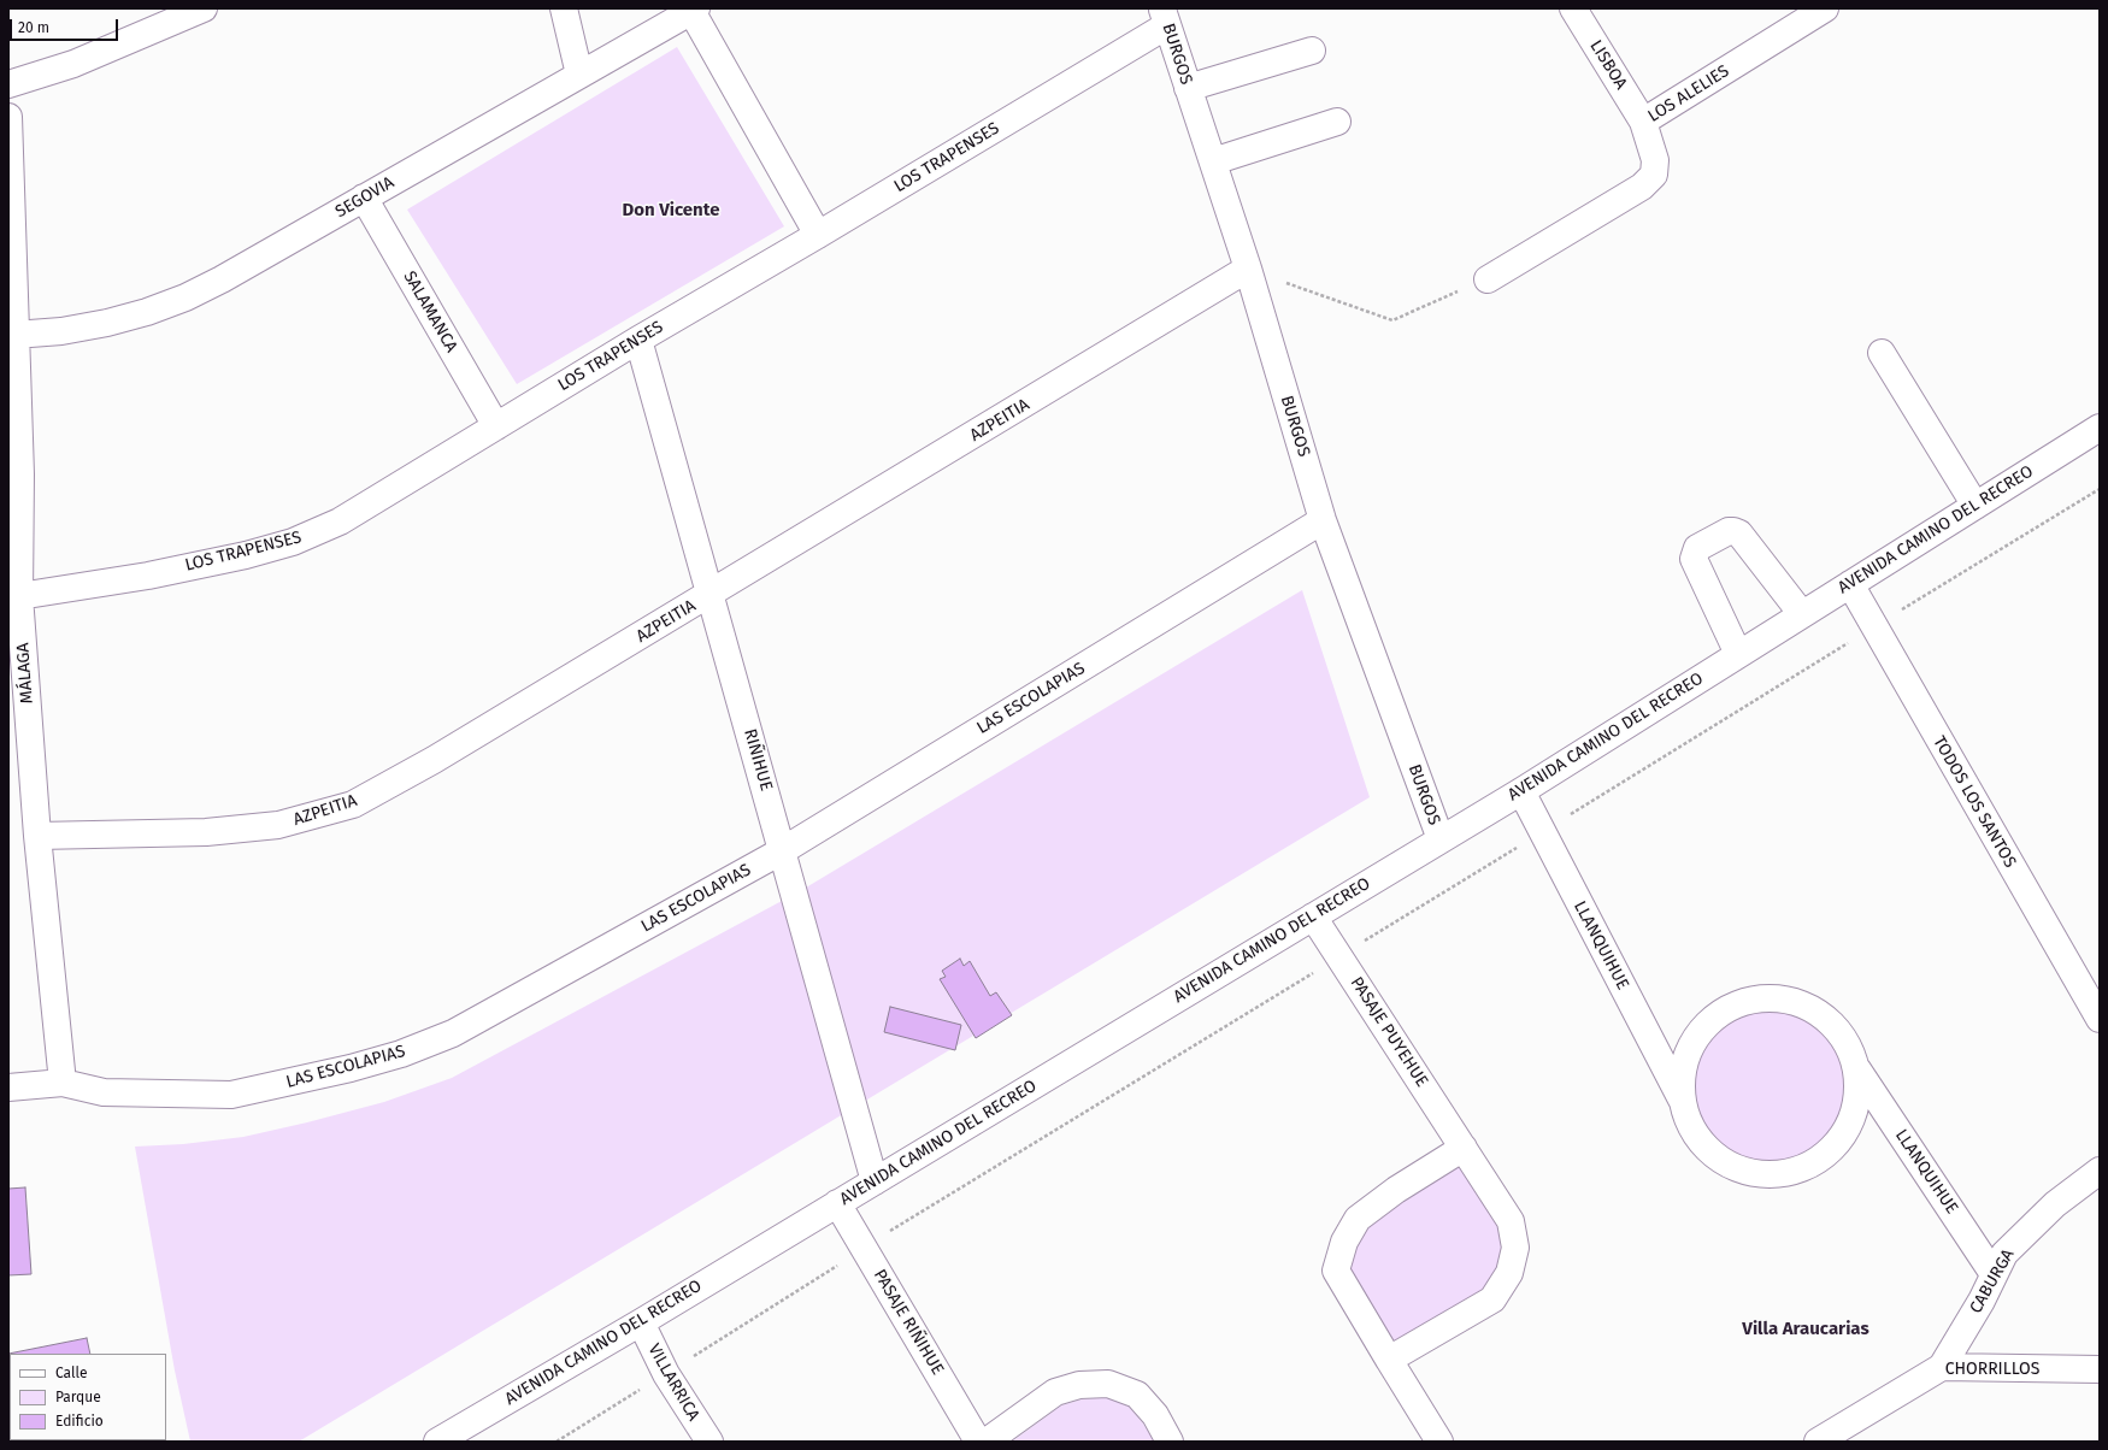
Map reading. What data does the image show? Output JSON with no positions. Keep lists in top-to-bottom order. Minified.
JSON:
{"streets":{"street":["BURGOS","LISBOA","LOS ALELIES","LOS TRAPENSES","SEGOVIA","SALAMANCA","AZPEITIA","AVENIDA CAMINO DEL RECREO","MÁLAGA","LAS ESCOLAPIAS","RIÑIHUE","TODOS LOS SANTOS","LLANQUIHUE","PASAJE PUYEHUE","CABURGA","PASAJE RIÑIHUE","CHORRILLOS","VILLARRICA"]},"crossings":[["BURGOS","LOS TRAPENSES"],["BURGOS","AZPEITIA"],["BURGOS","AVENIDA CAMINO DEL RECREO"],["BURGOS","LAS ESCOLAPIAS"],["LISBOA","LOS ALELIES"],["LOS TRAPENSES","SALAMANCA"],["LOS TRAPENSES","MÁLAGA"],["LOS TRAPENSES","RIÑIHUE"],["SEGOVIA","SALAMANCA"],["SEGOVIA","MÁLAGA"],["AZPEITIA","MÁLAGA"],["AZPEITIA","RIÑIHUE"],["AVENIDA CAMINO DEL RECREO","RIÑIHUE"],["AVENIDA CAMINO DEL RECREO","TODOS LOS SANTOS"],["AVENIDA CAMINO DEL RECREO","LLANQUIHUE"],["AVENIDA CAMINO DEL RECREO","PASAJE PUYEHUE"],["AVENIDA CAMINO DEL RECREO","PASAJE RIÑIHUE"],["AVENIDA CAMINO DEL RECREO","VILLARRICA"],["MÁLAGA","LAS ESCOLAPIAS"],["LAS ESCOLAPIAS","RIÑIHUE"],["LLANQUIHUE","CABURGA"],["CABURGA","CHORRILLOS"]],"districts":["Don Vicente","Villa Araucarias"],"legend":["Calle","Parque","Edificio"],"scale_bar":"20 m"}
